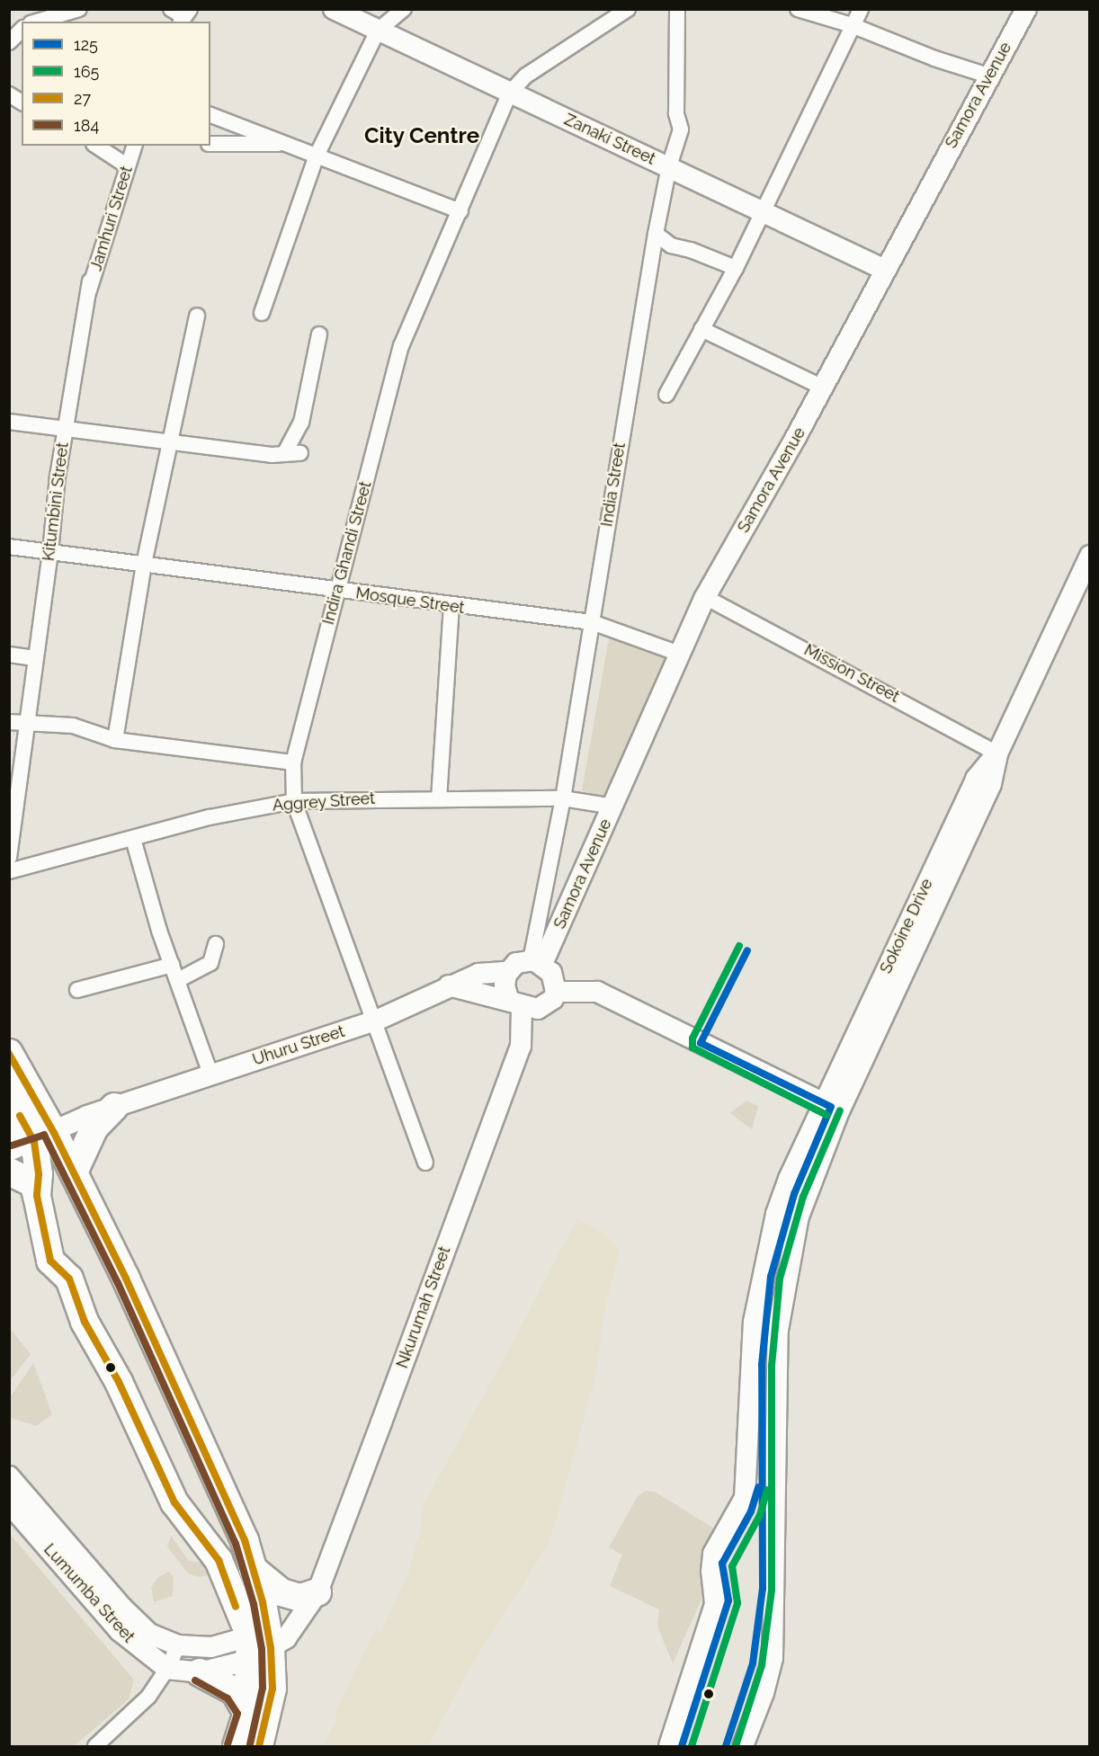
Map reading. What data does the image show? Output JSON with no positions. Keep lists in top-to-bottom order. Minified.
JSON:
{"streets":{"main road":["Samora Avenue","Zanaki Street","Sokoine Drive","Uhuru Street","Nkurumah Street","Lumumba Street"],"street":["Jamhuri Street","India Street","Kitumbini Street","Indira Ghandi Street","Mosque Street","Mission Street","Aggrey Street"]},"crossings":[["Samora Avenue","Zanaki Street"],["Samora Avenue","India Street"],["Samora Avenue","Mosque Street"],["Samora Avenue","Mission Street"],["Samora Avenue","Aggrey Street"],["Samora Avenue","Uhuru Street"],["Samora Avenue","Nkurumah Street"],["Zanaki Street","India Street"],["Zanaki Street","Indira Ghandi Street"],["Jamhuri Street","Kitumbini Street"],["India Street","Mosque Street"],["India Street","Aggrey Street"],["India Street","Uhuru Street"],["India Street","Nkurumah Street"],["Kitumbini Street","Mosque Street"],["Indira Ghandi Street","Mosque Street"],["Indira Ghandi Street","Aggrey Street"],["Indira Ghandi Street","Uhuru Street"],["Mission Street","Sokoine Drive"],["Uhuru Street","Nkurumah Street"],["Nkurumah Street","Lumumba Street"]],"districts":["City Centre"],"lines":["transit line 165","transit line 125","transit line 27","transit line 184"],"legend":["125","165","27","184"]}
